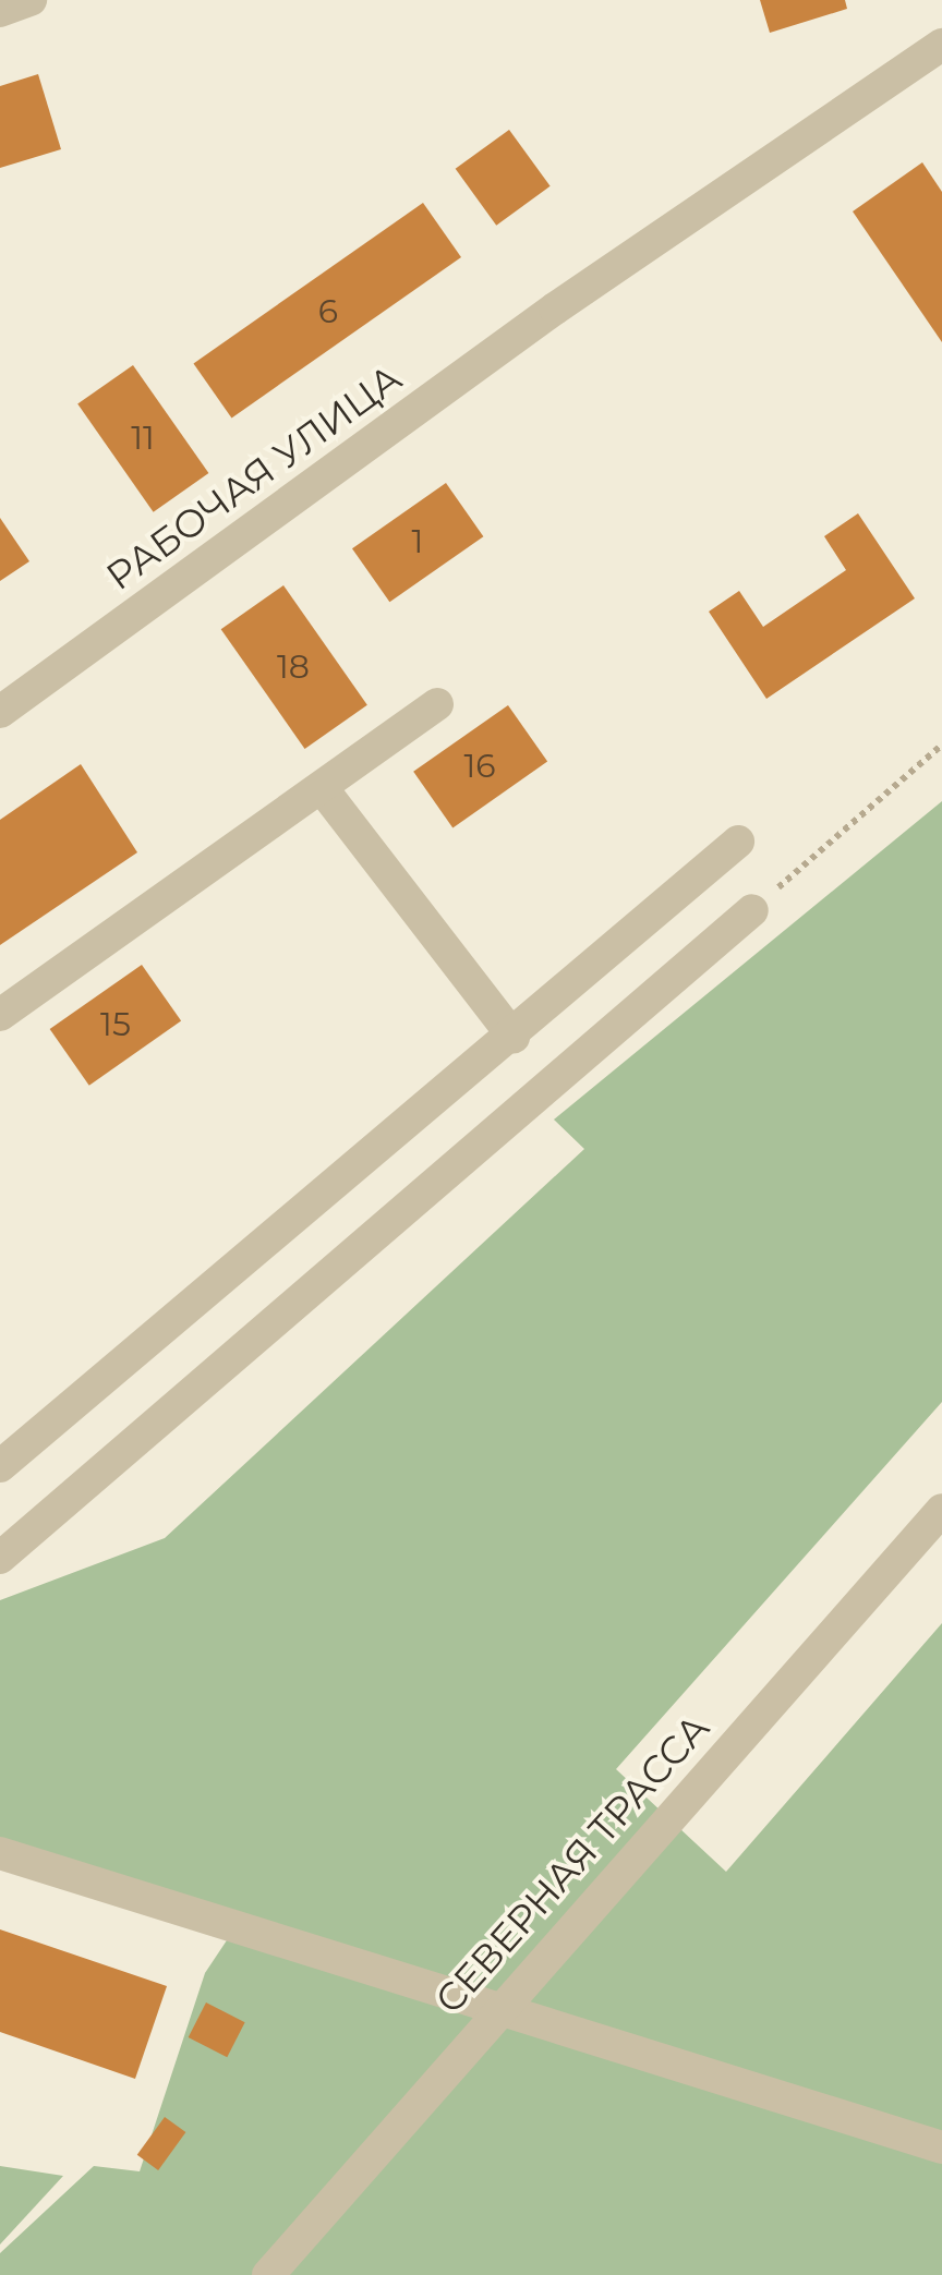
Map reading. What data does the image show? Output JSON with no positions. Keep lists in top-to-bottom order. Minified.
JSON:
{"streets":{"street":["РАБОЧАЯ УЛИЦА","СЕВЕРНАЯ ТРАССА"]},"house_numbers":["6","11","1","18","16","15"]}
